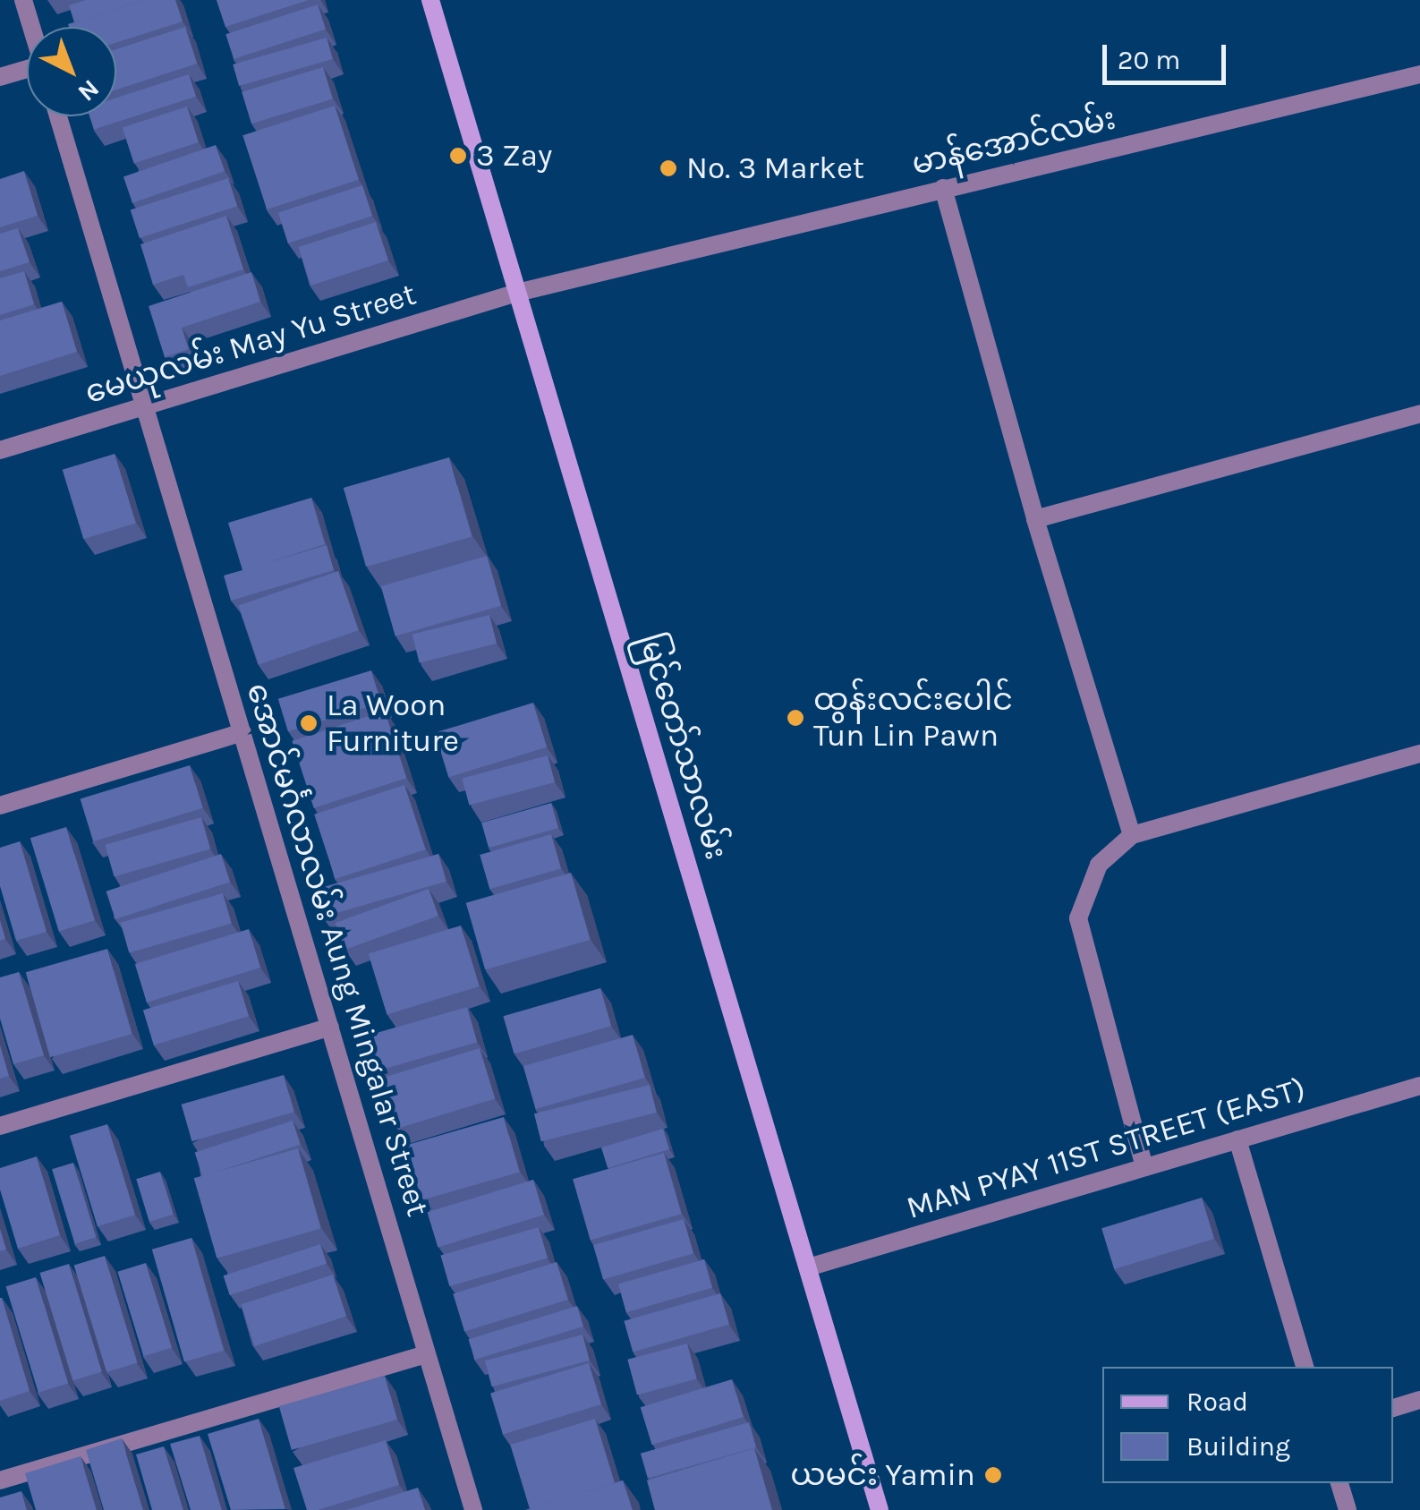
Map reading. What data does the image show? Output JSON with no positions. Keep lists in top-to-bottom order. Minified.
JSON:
{"streets":{"main road":["မြင်တော်သာလမ်း"],"street":["မာန်အောင်လမ်း","မေယုလမ်း May Yu Street","အောင်မင်္ဂလာလမ်း Aung Mingalar Street","MAN PYAY 11ST STREET (EAST)"]},"crossings":[["မာန်အောင်လမ်း","မေယုလမ်း May Yu Street"],["မာန်အောင်လမ်း","မြင်တော်သာလမ်း"],["မေယုလမ်း May Yu Street","မြင်တော်သာလမ်း"],["မေယုလမ်း May Yu Street","အောင်မင်္ဂလာလမ်း Aung Mingalar Street"],["မြင်တော်သာလမ်း","MAN PYAY 11ST STREET (EAST)"]],"places":["3 Zay","No. 3 Market","ထွန်းလင်းပေါင် Tun Lin Pawn","La Woon Furniture","ယမင်း Yamin"],"legend":["Road","Building"],"scale_bar":"20 m","north":"bottom right"}
